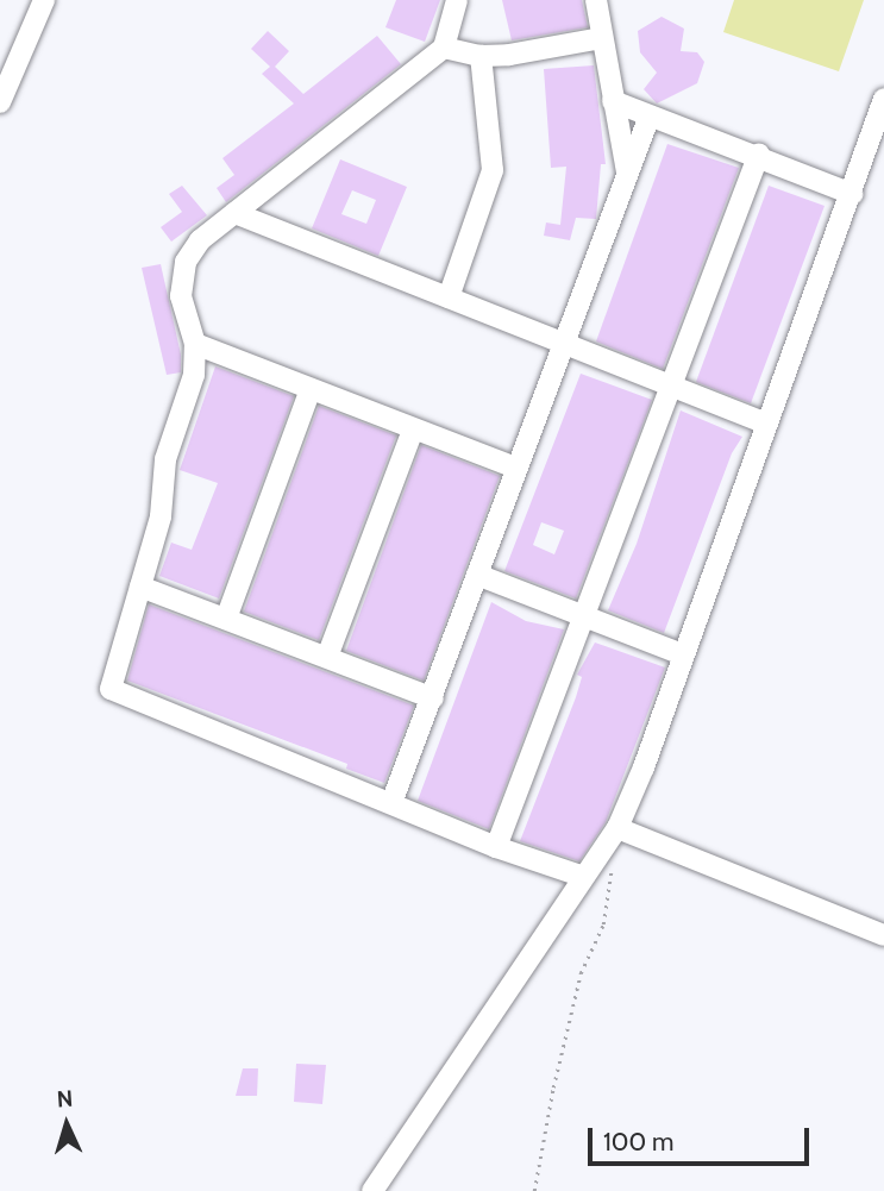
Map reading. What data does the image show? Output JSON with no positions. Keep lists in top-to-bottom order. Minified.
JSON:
{"scale_bar":"100 m","north":"top"}
